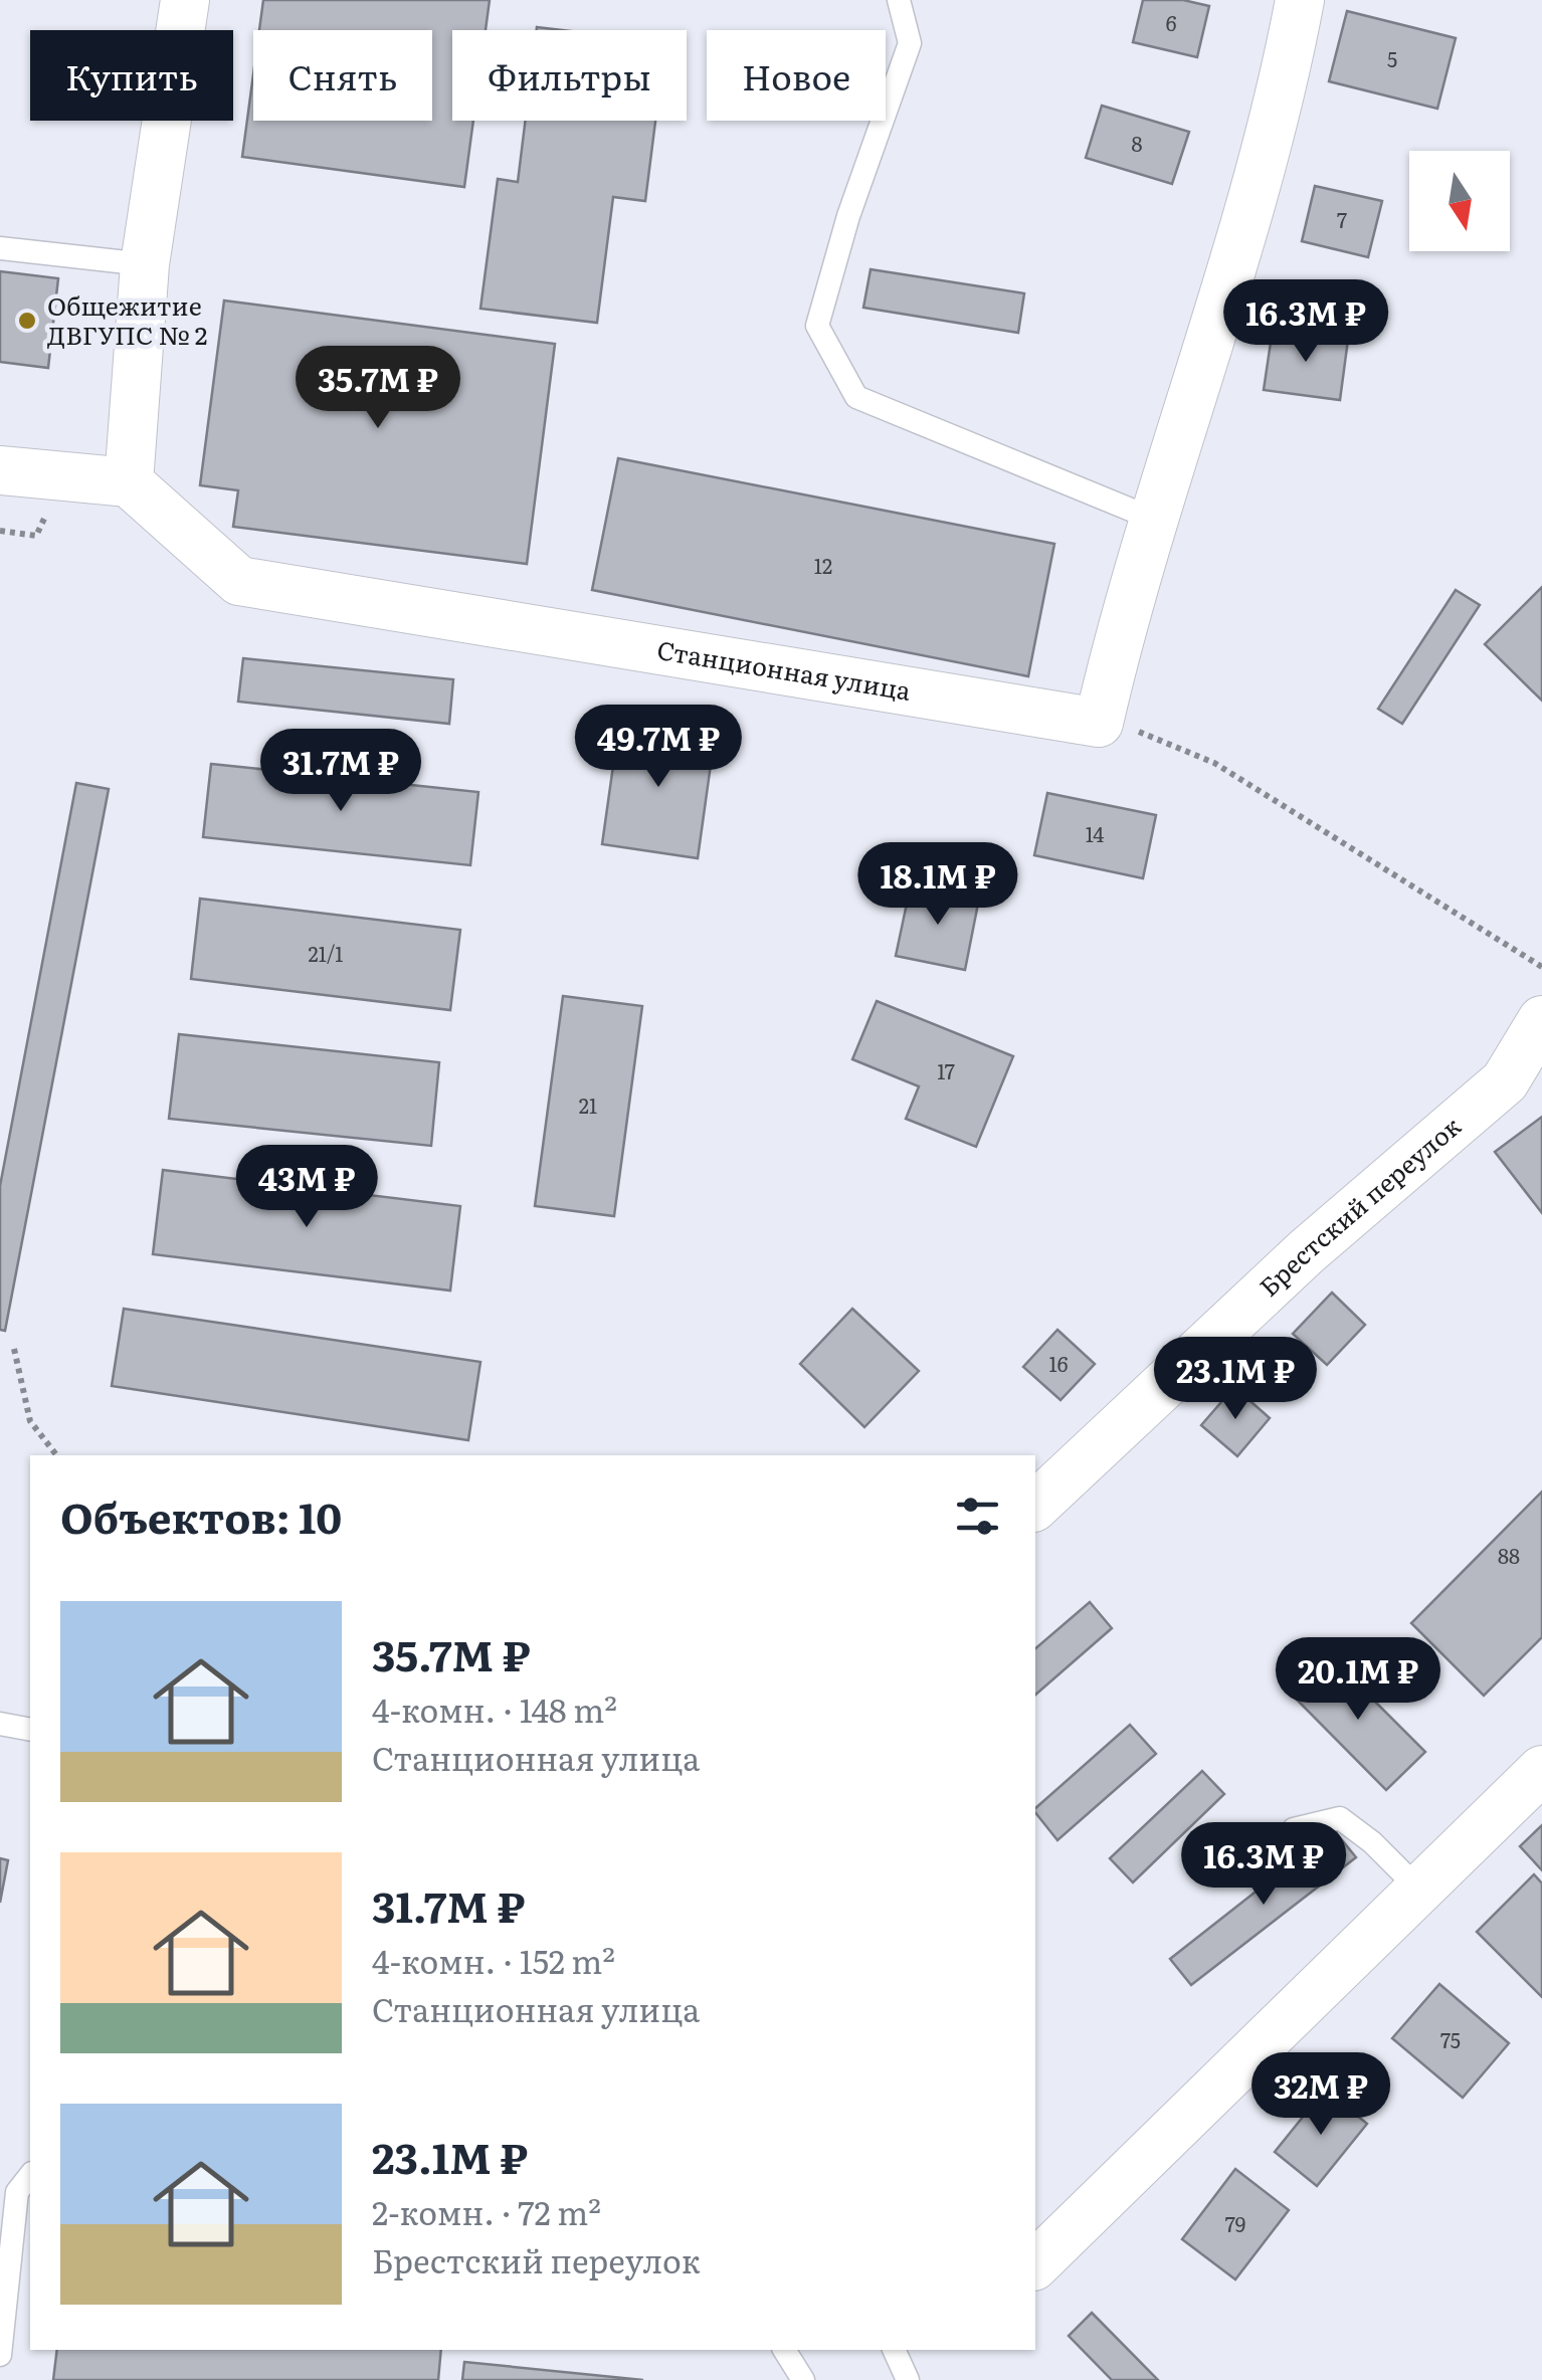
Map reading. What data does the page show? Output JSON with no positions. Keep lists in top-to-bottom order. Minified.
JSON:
{"streets":{"street":["Станционная улица","Брестский переулок"]},"places":["Общежитие ДВГУПС № 2"],"house_numbers":["6","5","8","7","12","14","21/1","17","21","16","88","75","79"],"north":"bottom","page":{"chip":["Купить","Снять","Фильтры","Новое"],"price":["16.3M ₽","35.7M ₽","49.7M ₽","31.7M ₽","18.1M ₽","43M ₽","23.1M ₽","20.1M ₽","16.3M ₽","32M ₽"],"heading":"Объектов: 10","list":[{"name":"35.7M ₽","note":"4-комн. · 148 m² · Станционная улица"},{"name":"31.7M ₽","note":"4-комн. · 152 m² · Станционная улица"},{"name":"23.1M ₽","note":"2-комн. · 72 m² · Брестский переулок"}]}}
